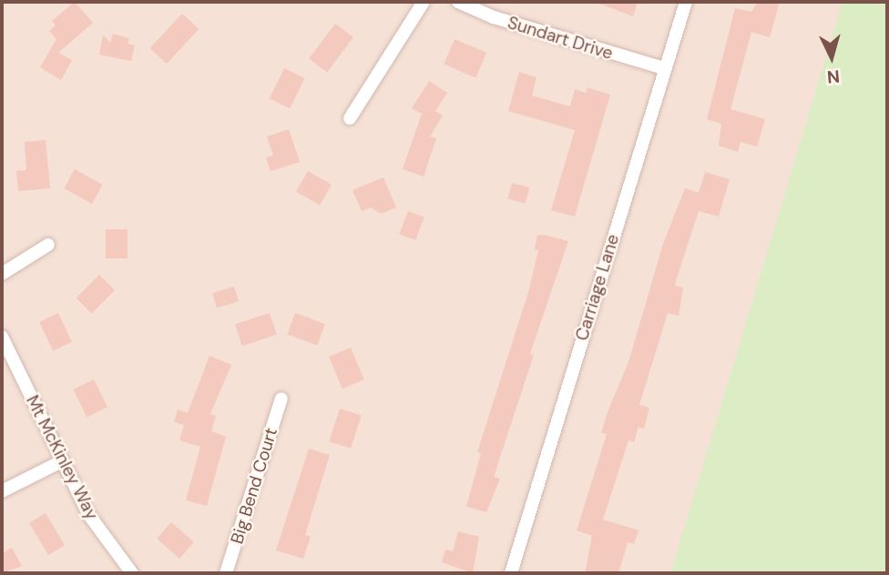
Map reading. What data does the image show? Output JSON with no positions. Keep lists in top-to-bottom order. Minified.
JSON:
{"streets":{"street":["Sundart Drive","Carriage Lane","Mt McKinley Way","Big Bend Court"]},"crossings":[["Sundart Drive","Carriage Lane"]],"north":"bottom"}
